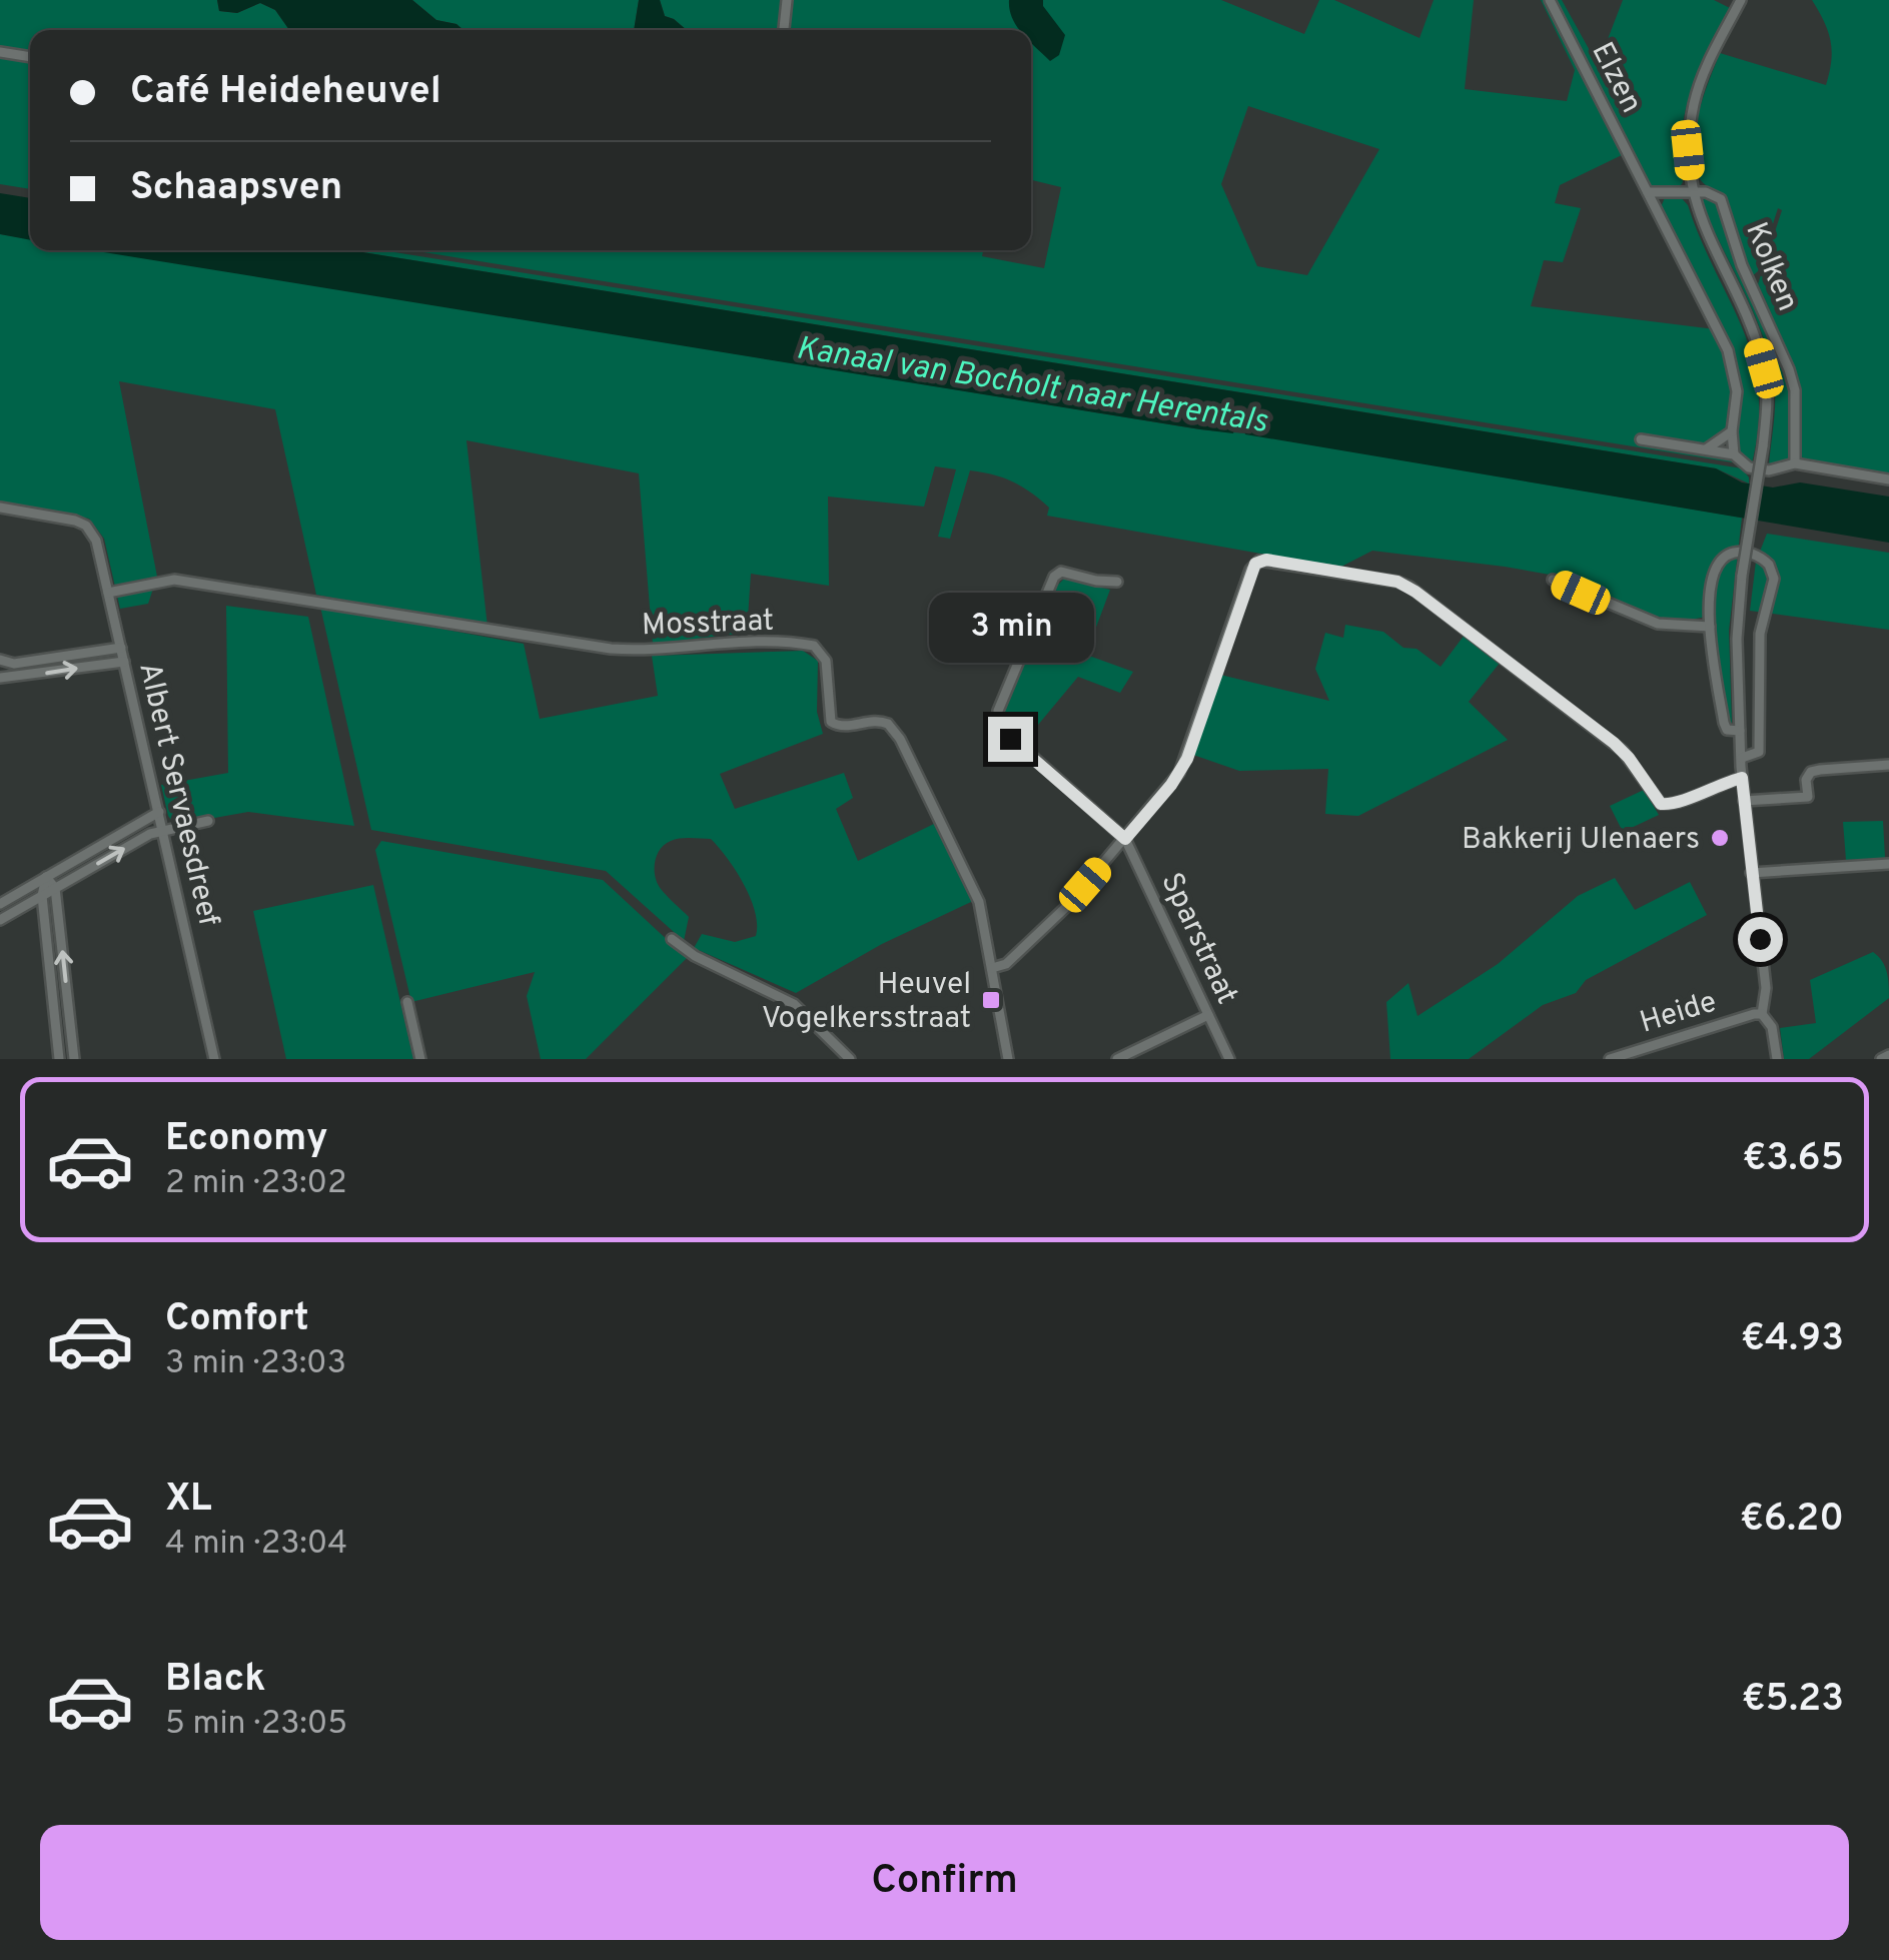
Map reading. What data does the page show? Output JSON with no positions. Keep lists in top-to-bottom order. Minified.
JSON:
{"streets":{"street":["Elzen","Kolken","Mosstraat","Albert Servaesdreef","Sparstraat","Heide"]},"crossings":[["Mosstraat","Albert Servaesdreef"]],"water":["Kanaal van Bocholt naar Herentals"],"places":{"other":["Bakkerij Ulenaers"],"transit":["Heuvel Vogelkersstraat"]},"page":{"banner":["Café Heideheuvel","Schaapsven"],"bubble":"3 min","list":[{"name":"Economy","note":"2 min · 23:02","value":"€3.65"},{"name":"Comfort","note":"3 min · 23:03","value":"€4.93"},{"name":"XL","note":"4 min · 23:04","value":"€6.20"},{"name":"Black","note":"5 min · 23:05","value":"€5.23"}],"buttons":"Confirm"}}
